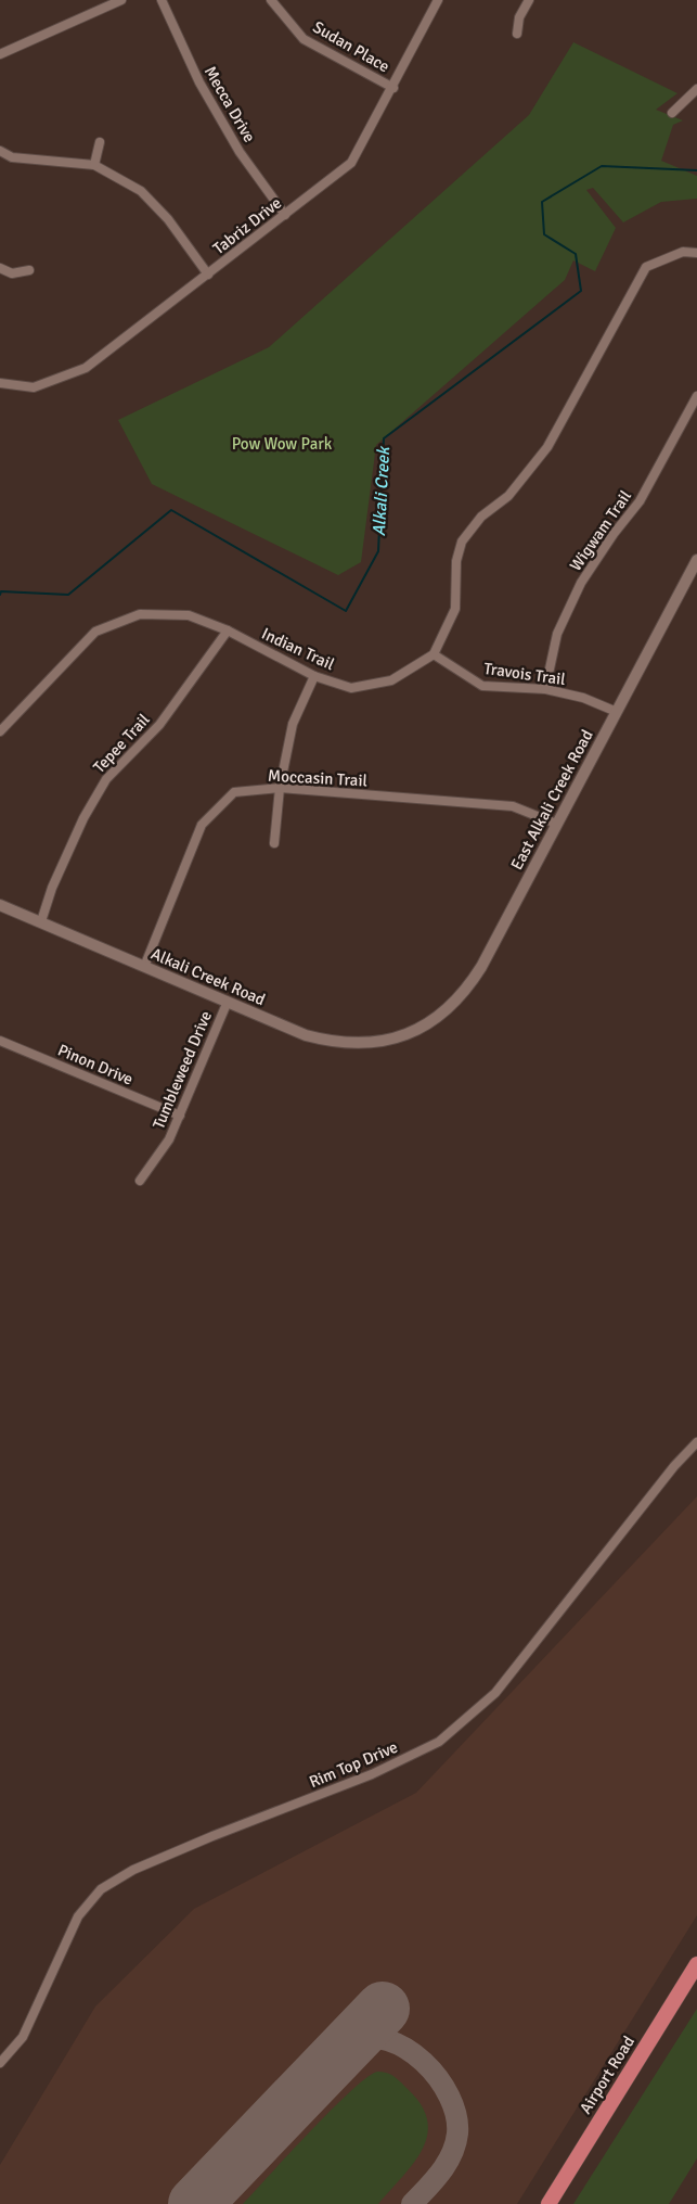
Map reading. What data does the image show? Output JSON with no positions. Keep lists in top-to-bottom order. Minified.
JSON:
{"streets":{"highway":["Airport Road"],"street":["Sudan Place","Mecca Drive","Tabriz Drive","Wigwam Trail","Indian Trail","Travois Trail","Tepee Trail","Moccasin Trail","East Alkali Creek Road","Alkali Creek Road","Pinon Drive","Tumbleweed Drive","Rim Top Drive"]},"crossings":[["Sudan Place","Tabriz Drive"],["Mecca Drive","Tabriz Drive"],["Wigwam Trail","Travois Trail"],["Indian Trail","Travois Trail"],["Indian Trail","Tepee Trail"],["Travois Trail","East Alkali Creek Road"],["Tepee Trail","Alkali Creek Road"],["Moccasin Trail","East Alkali Creek Road"],["Moccasin Trail","Alkali Creek Road"],["East Alkali Creek Road","Alkali Creek Road"],["Alkali Creek Road","Tumbleweed Drive"],["Pinon Drive","Tumbleweed Drive"]],"water":["Alkali Creek"],"parks":["Pow Wow Park"]}
